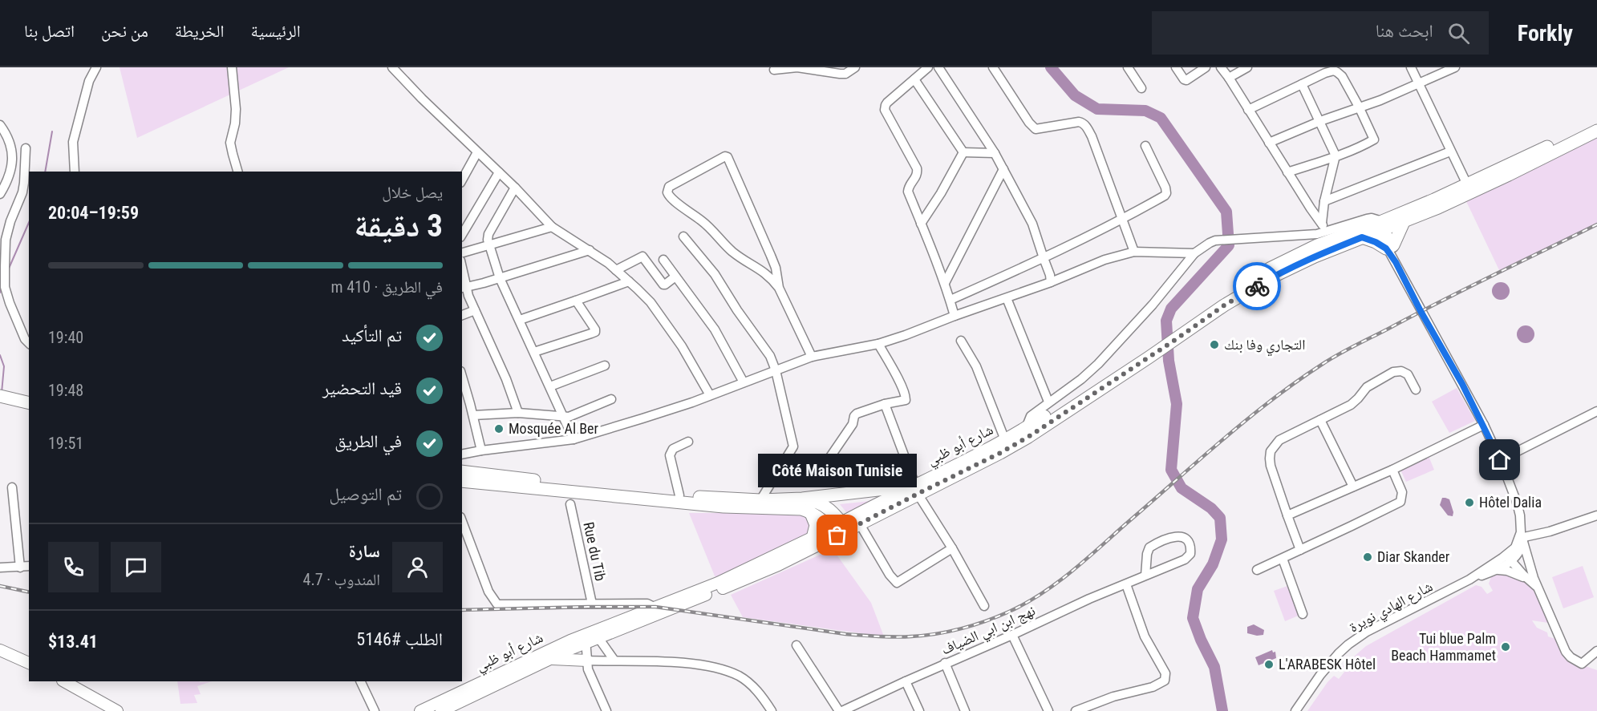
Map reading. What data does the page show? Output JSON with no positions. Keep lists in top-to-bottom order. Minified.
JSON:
{"streets":{"highway":["شارع أبو ظبي"],"street":["Rue du Tib","شارع الهادي نويرة","نهج ابن ابي الضياف"]},"places":["التجاري وفا بنك","Mosquée Al Ber","Hôtel Dalia","Côté Maison Tunisie","Diar Skander","Tui blue Palm Beach Hammamet","L'ARABESK Hôtel"],"page":{"header":"Forkly","search":"ابحث هنا","nav":["الرئيسية","الخريطة","من نحن","اتصل بنا"],"heading":["3 دقيقة","يصل خلال","19:59–20:04"],"panel":["سارة","المندوب · 4.7","الطلب #5146","$13.41"],"bar":"في الطريق · 410 m","list":[["تم التأكيد","19:40"],["قيد التحضير","19:48"],["في الطريق","19:51"],"تم التوصيل"],"bubble":"Côté Maison Tunisie"}}
